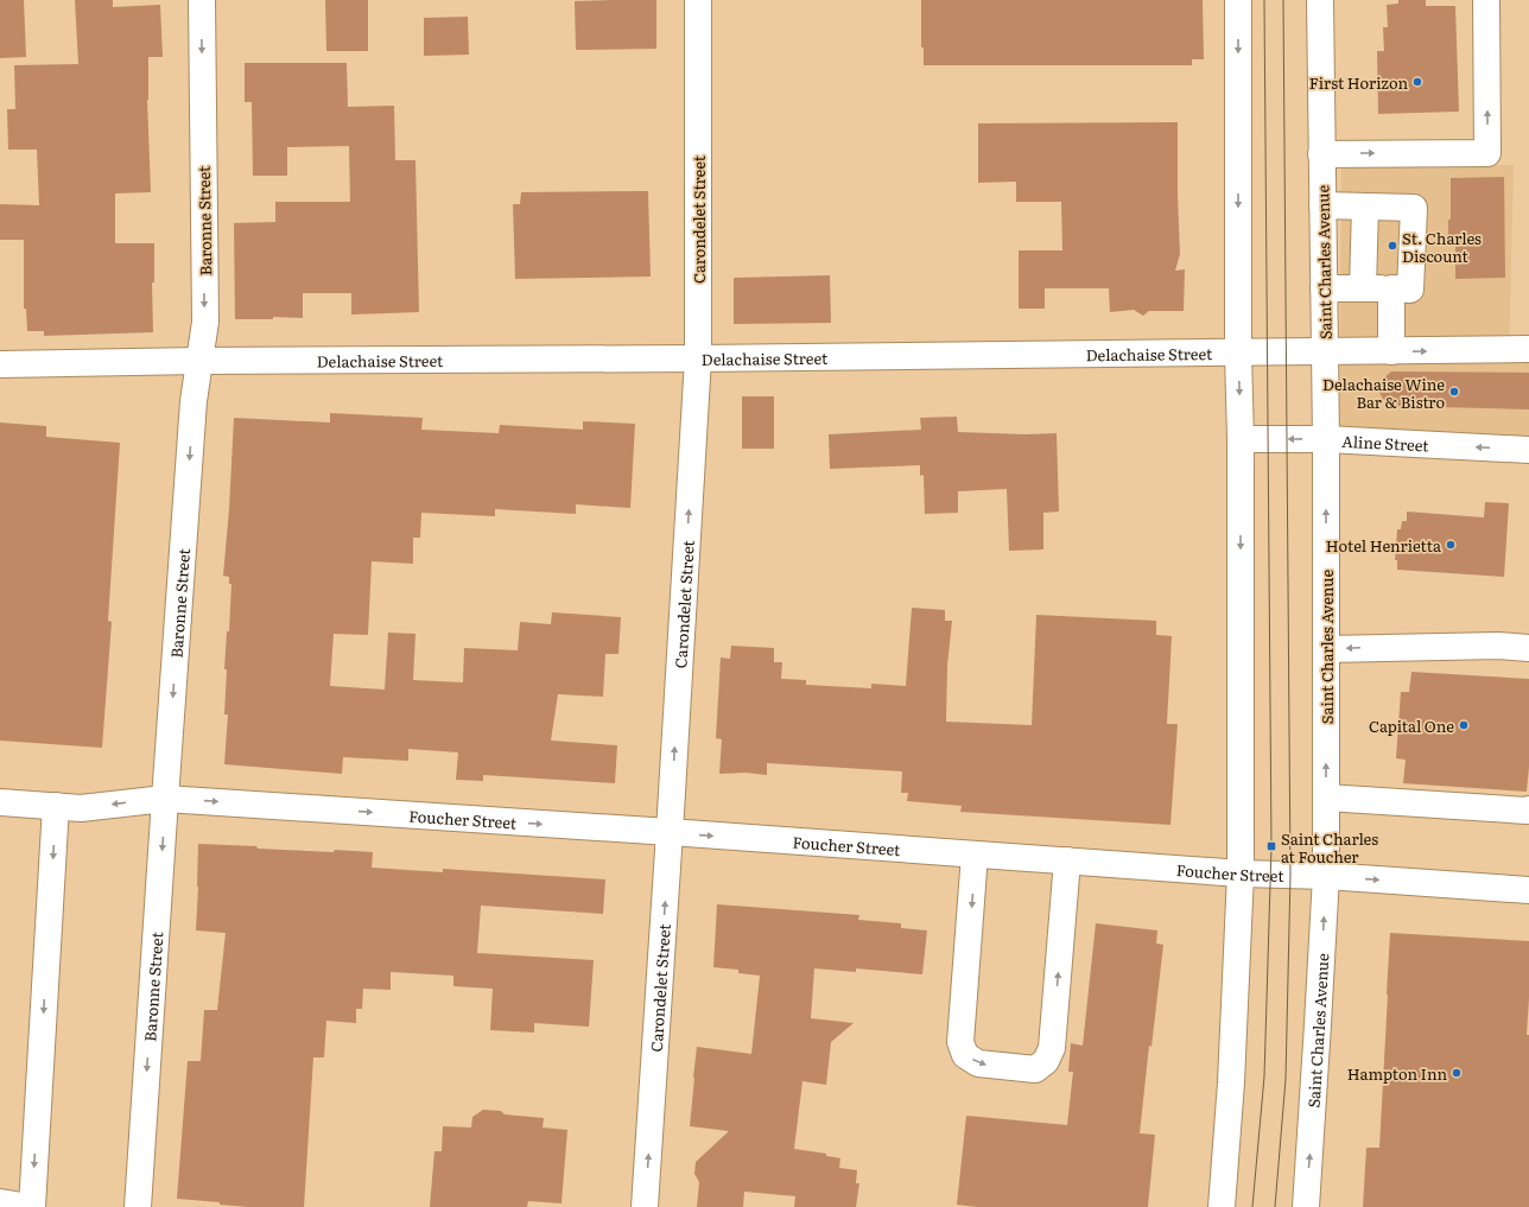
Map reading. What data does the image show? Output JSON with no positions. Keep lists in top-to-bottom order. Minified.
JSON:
{"streets":{"street":["Carondelet Street","Baronne Street","Saint Charles Avenue","Delachaise Street","Aline Street","Foucher Street"]},"crossings":[["Carondelet Street","Delachaise Street"],["Carondelet Street","Foucher Street"],["Baronne Street","Delachaise Street"],["Baronne Street","Foucher Street"],["Saint Charles Avenue","Delachaise Street"],["Saint Charles Avenue","Aline Street"],["Saint Charles Avenue","Foucher Street"]],"one_way":["Carondelet Street","Foucher Street"],"places":{"other":["First Horizon","St. Charles Discount","Delachaise Wine Bar & Bistro","Hotel Henrietta","Capital One","Hampton Inn"],"transit":["Saint Charles at Foucher"]}}
